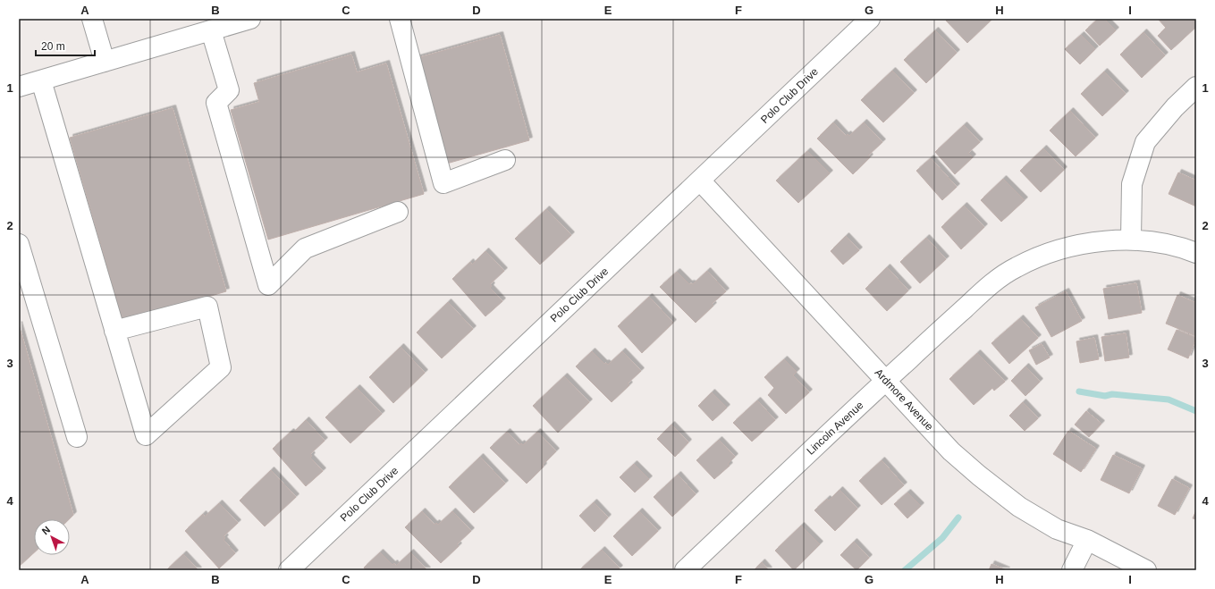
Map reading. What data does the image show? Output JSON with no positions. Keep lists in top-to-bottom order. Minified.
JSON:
{"streets":{"street":["Polo Club Drive","Ardmore Avenue","Lincoln Avenue"]},"crossings":[["Polo Club Drive","Ardmore Avenue"],["Ardmore Avenue","Lincoln Avenue"]],"scale_bar":"20 m","north":"top left","grid":{"columns":["A","B","C","D","E","F","G","H","I"],"rows":["1","2","3","4"]}}
